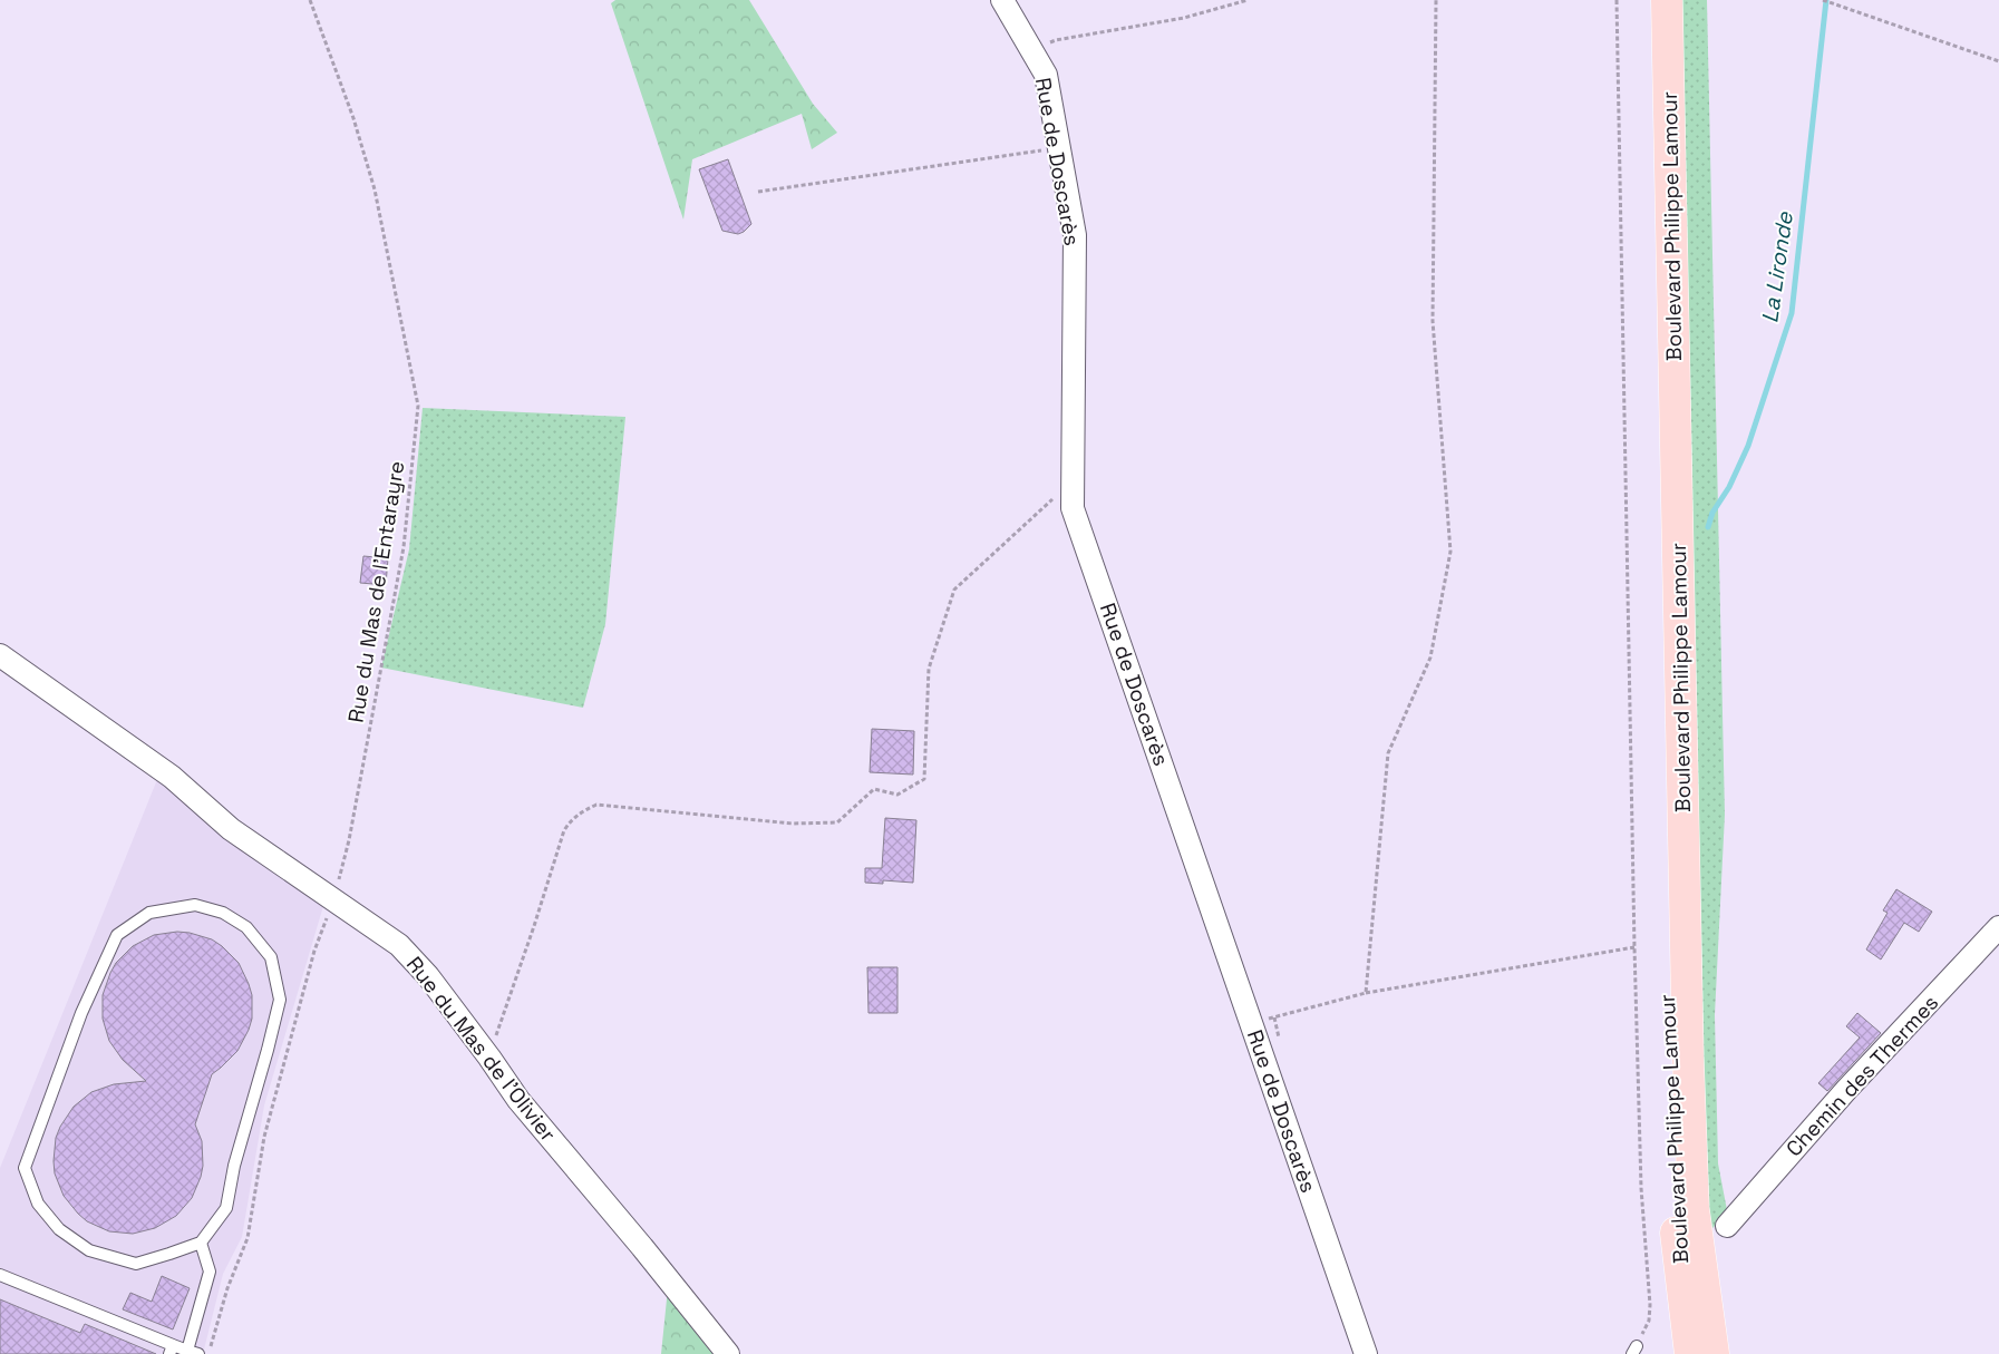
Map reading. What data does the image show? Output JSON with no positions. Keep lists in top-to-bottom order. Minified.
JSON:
{"streets":{"main road":["Boulevard Philippe Lamour"],"street":["Rue de Doscarès","Rue du Mas de l'Olivier","Chemin des Thermes"],"path":["Rue du Mas de l'Entarayre"]},"crossings":[["Rue du Mas de l'Entarayre","Rue du Mas de l'Olivier"]],"water":["La Lironde"]}
